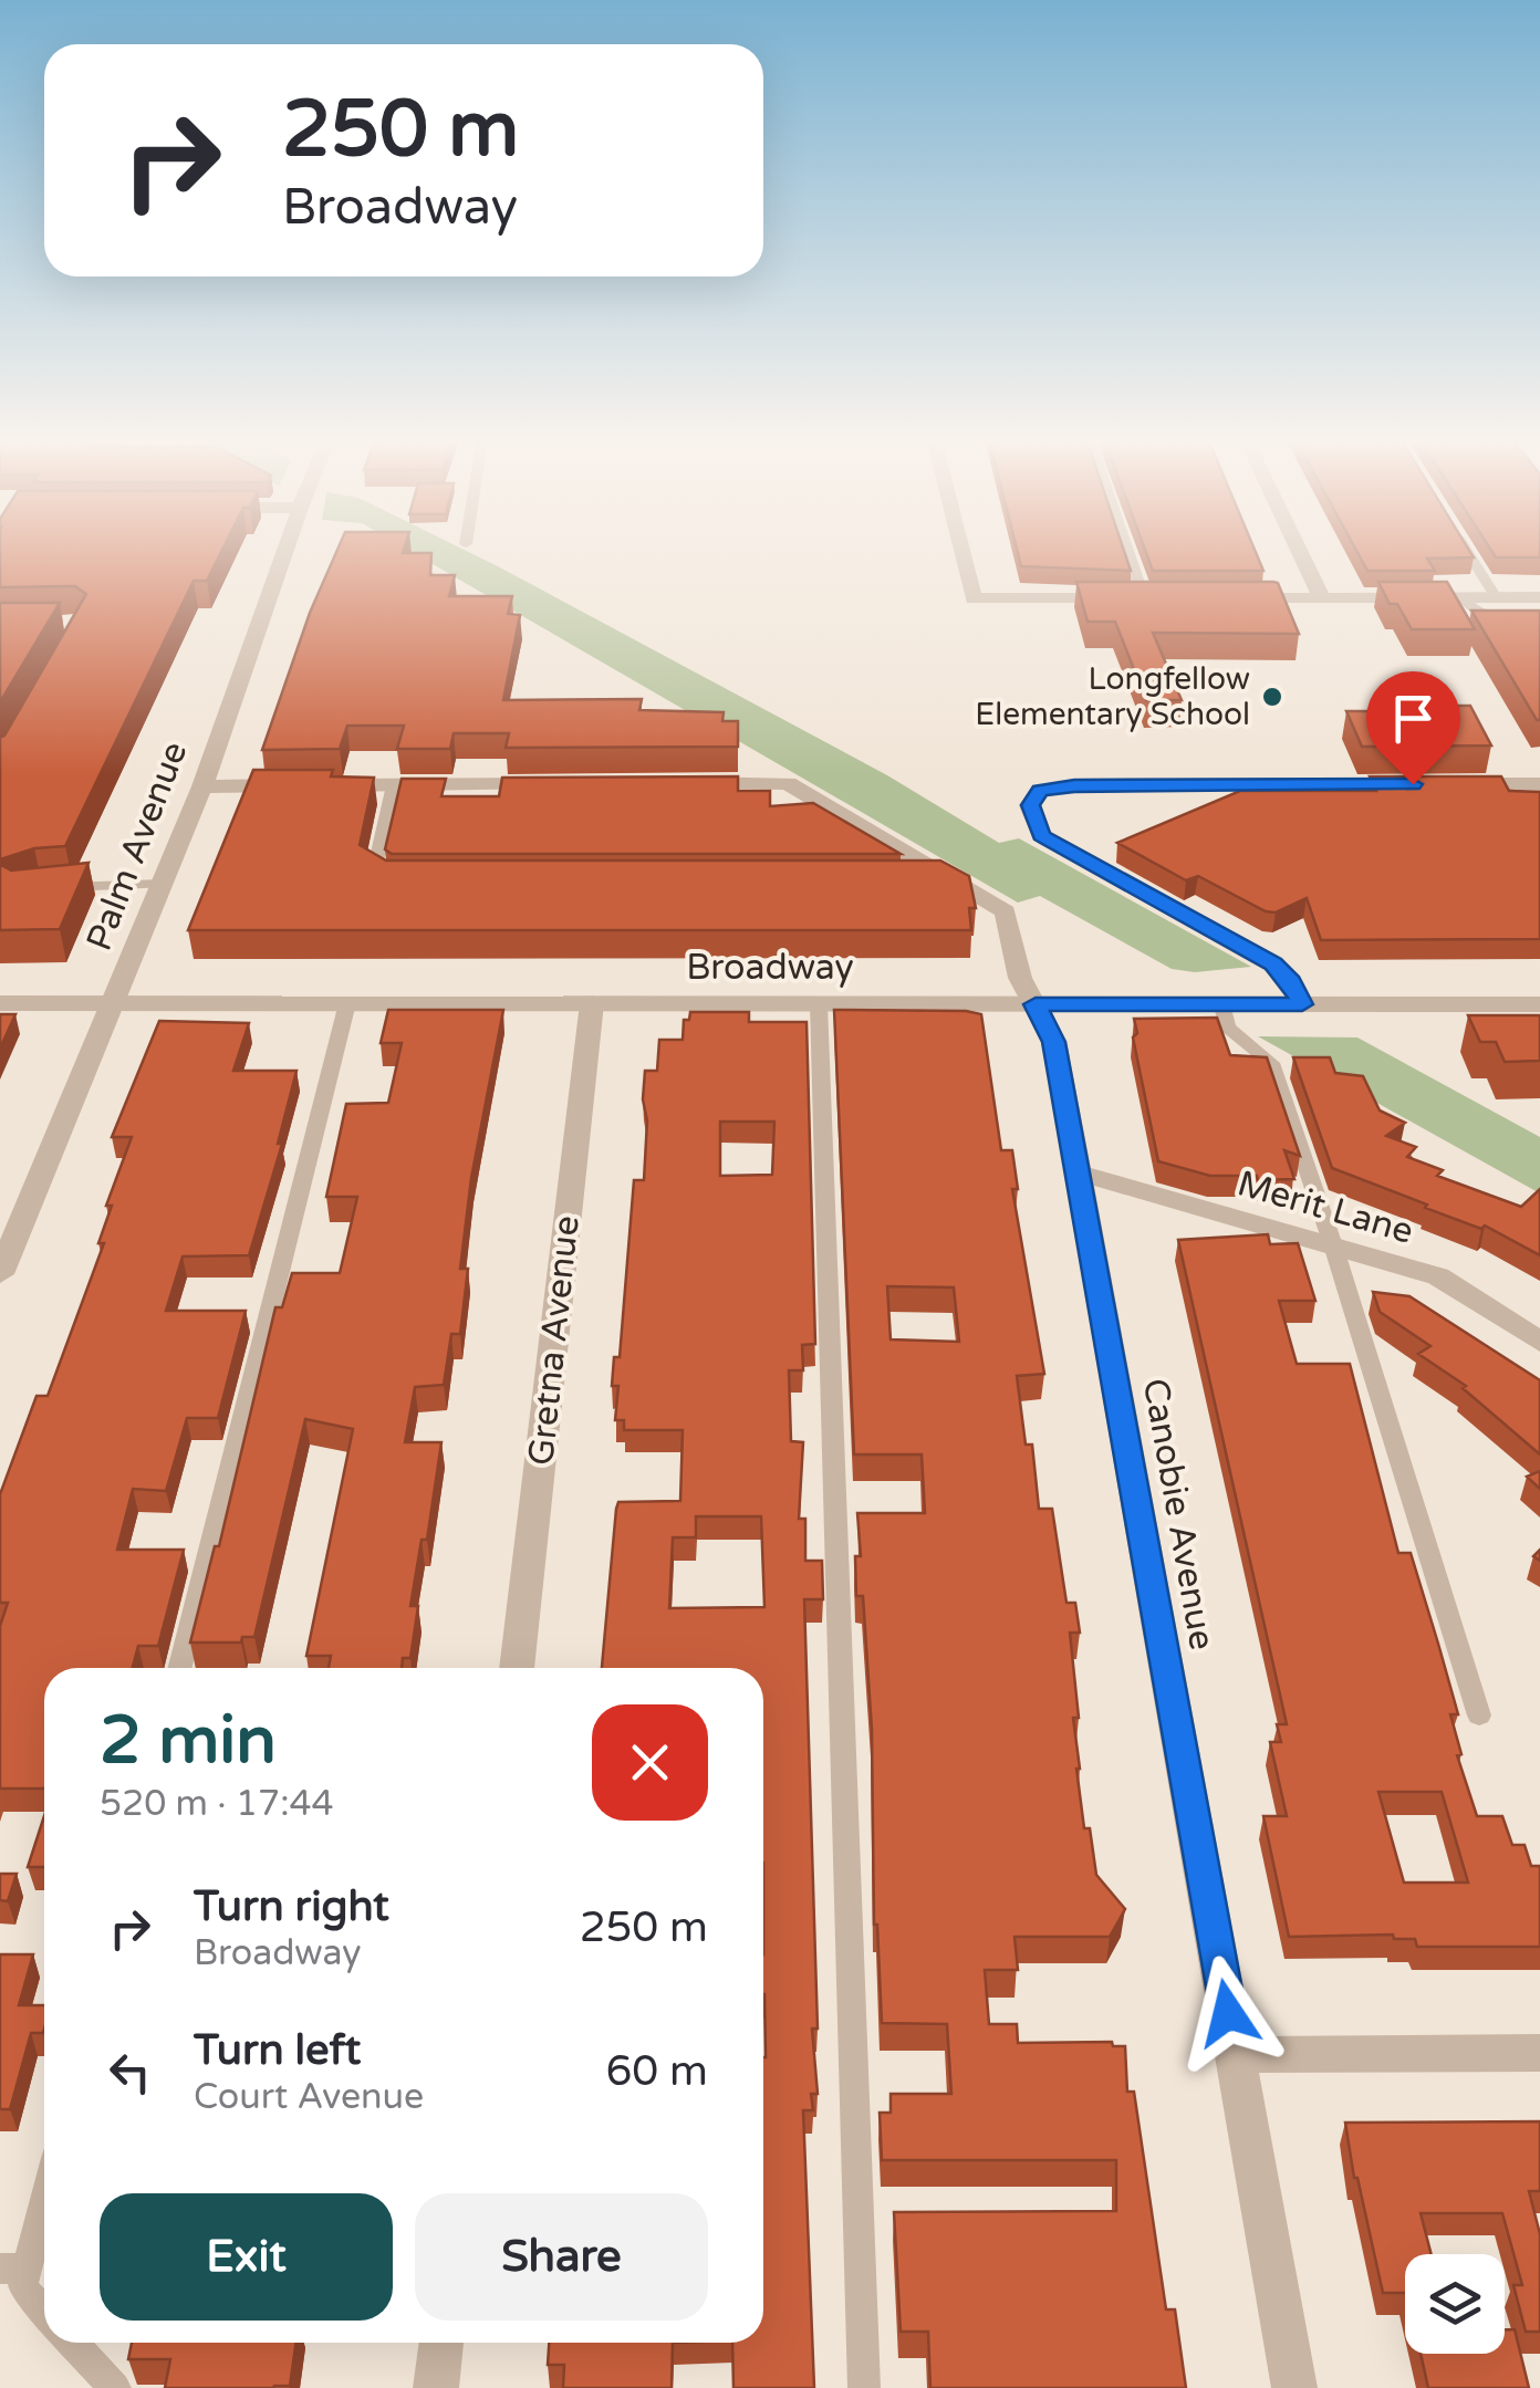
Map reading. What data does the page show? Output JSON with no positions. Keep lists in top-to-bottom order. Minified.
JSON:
{"streets":{"street":["Palm Avenue","Broadway","Merit Lane","Gretna Avenue","Canobie Avenue"]},"crossings":[["Palm Avenue","Broadway"],["Broadway","Gretna Avenue"],["Broadway","Canobie Avenue"],["Merit Lane","Canobie Avenue"]],"places":["Longfellow Elementary School"],"page":{"turn":["250 m","Broadway"],"heading":["2 min","520 m · 17:44"],"list":[{"name":"Turn right","note":"Broadway","value":"250 m"},{"name":"Turn left","note":"Court Avenue","value":"60 m"}],"buttons":["Exit","Share"]}}
